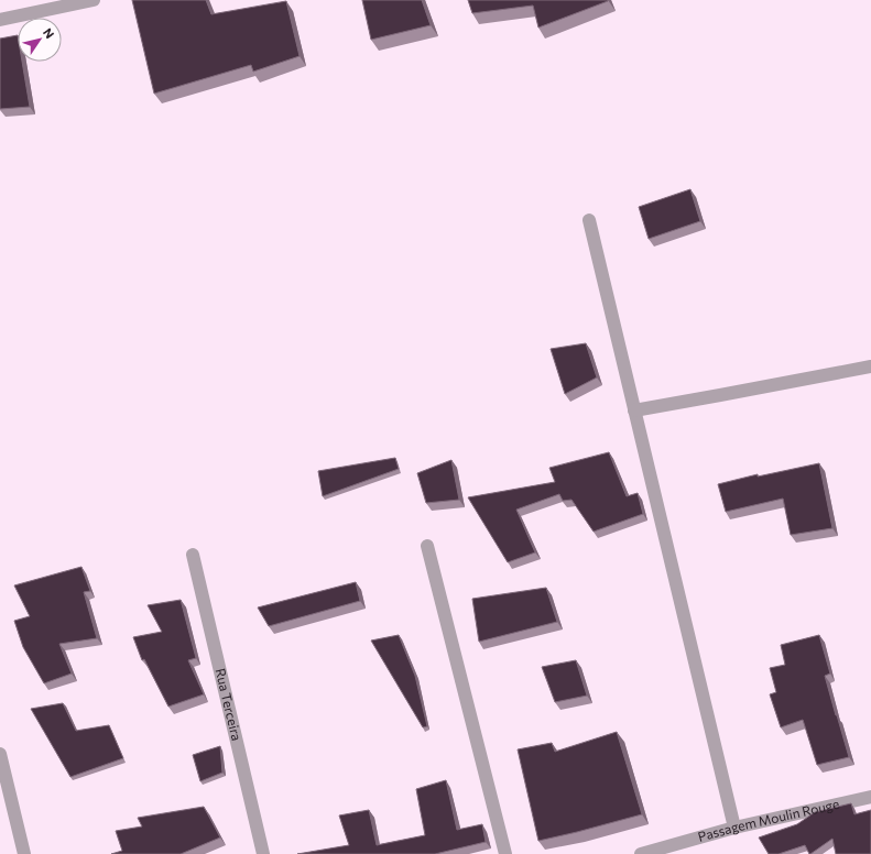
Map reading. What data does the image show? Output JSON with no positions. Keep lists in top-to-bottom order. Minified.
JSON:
{"streets":{"street":["Rua Terceira","Passagem Moulin Rouge"]},"north":"top right"}
